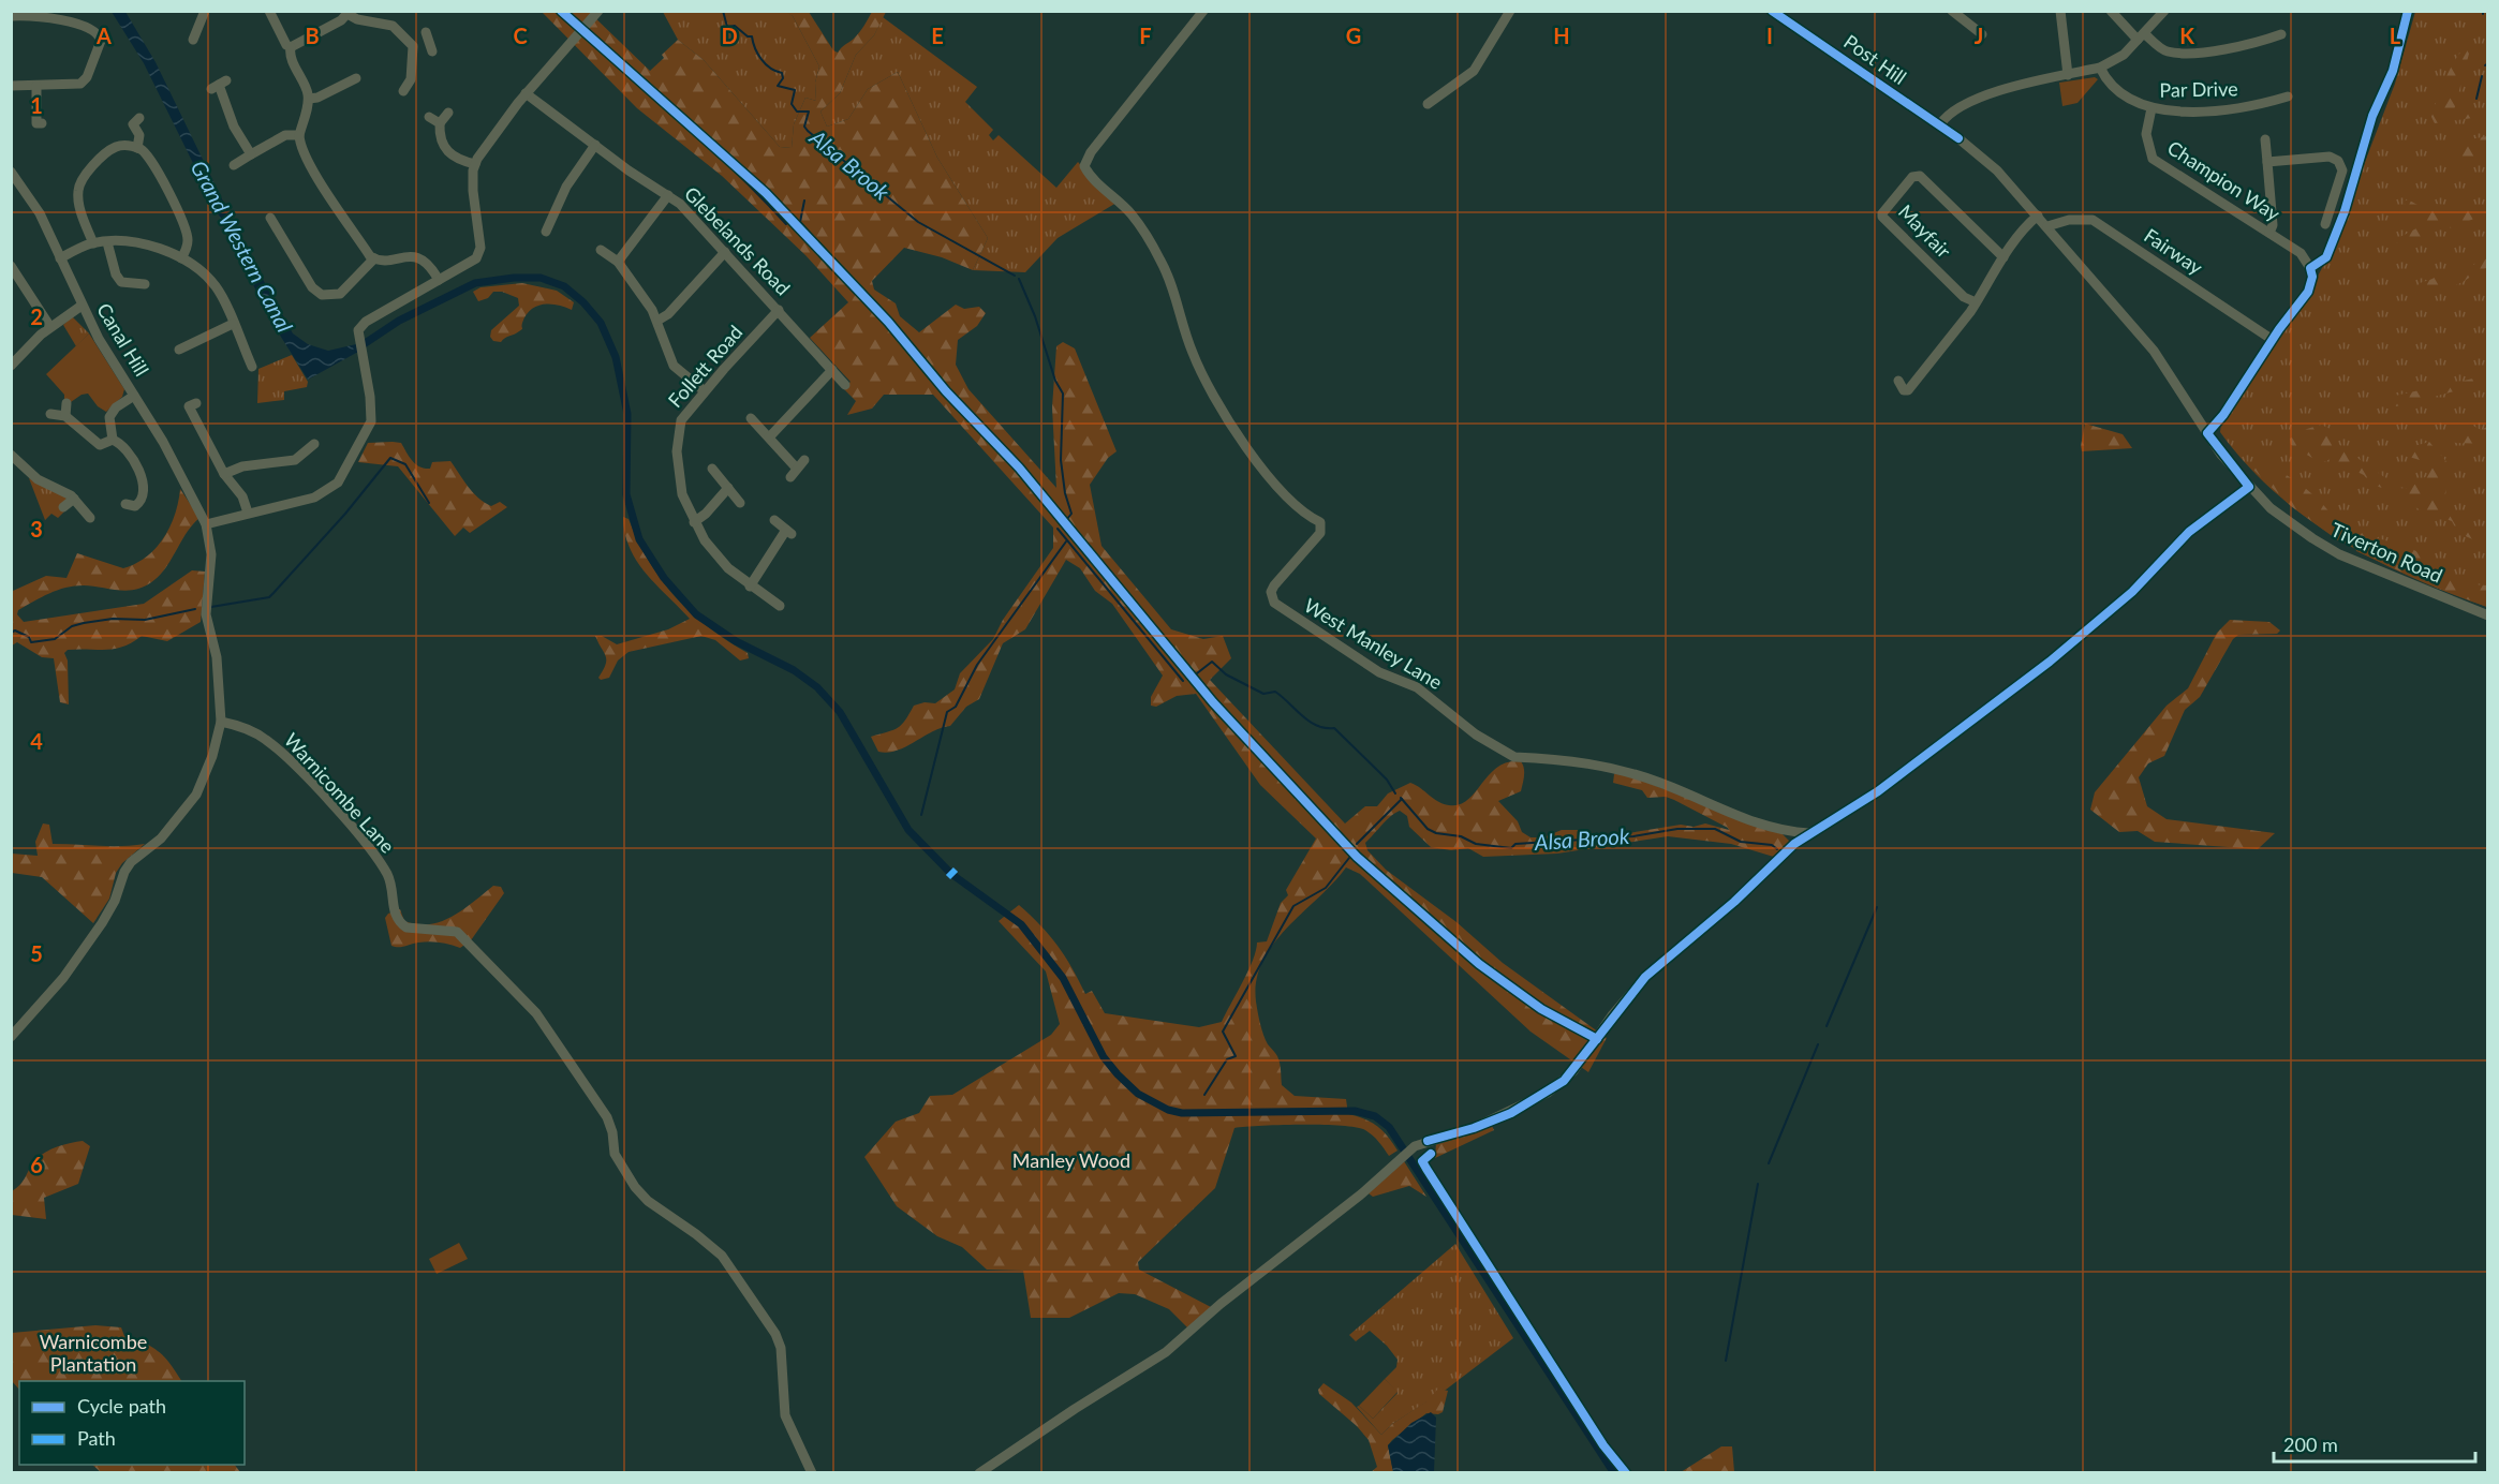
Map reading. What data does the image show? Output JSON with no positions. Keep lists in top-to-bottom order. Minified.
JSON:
{"streets":{"street":["Post Hill","Par Drive","Champion Way","Mayfair","Glebelands Road","Fairway","Canal Hill","Follett Road","Tiverton Road","West Manley Lane","Warnicombe Lane"]},"crossings":[["Post Hill","Fairway"],["Post Hill","Tiverton Road"],["Post Hill","West Manley Lane"],["Par Drive","Champion Way"],["Glebelands Road","Follett Road"],["Canal Hill","Warnicombe Lane"],["Tiverton Road","West Manley Lane"]],"water":["Alsa Brook","Grand Western Canal"],"parks":["Manley Wood","Warnicombe Plantation"],"legend":["Cycle path","Path"],"scale_bar":"200 m","grid":{"columns":["A","B","C","D","E","F","G","H","I","J","K","L"],"rows":["1","2","3","4","5","6"]}}
